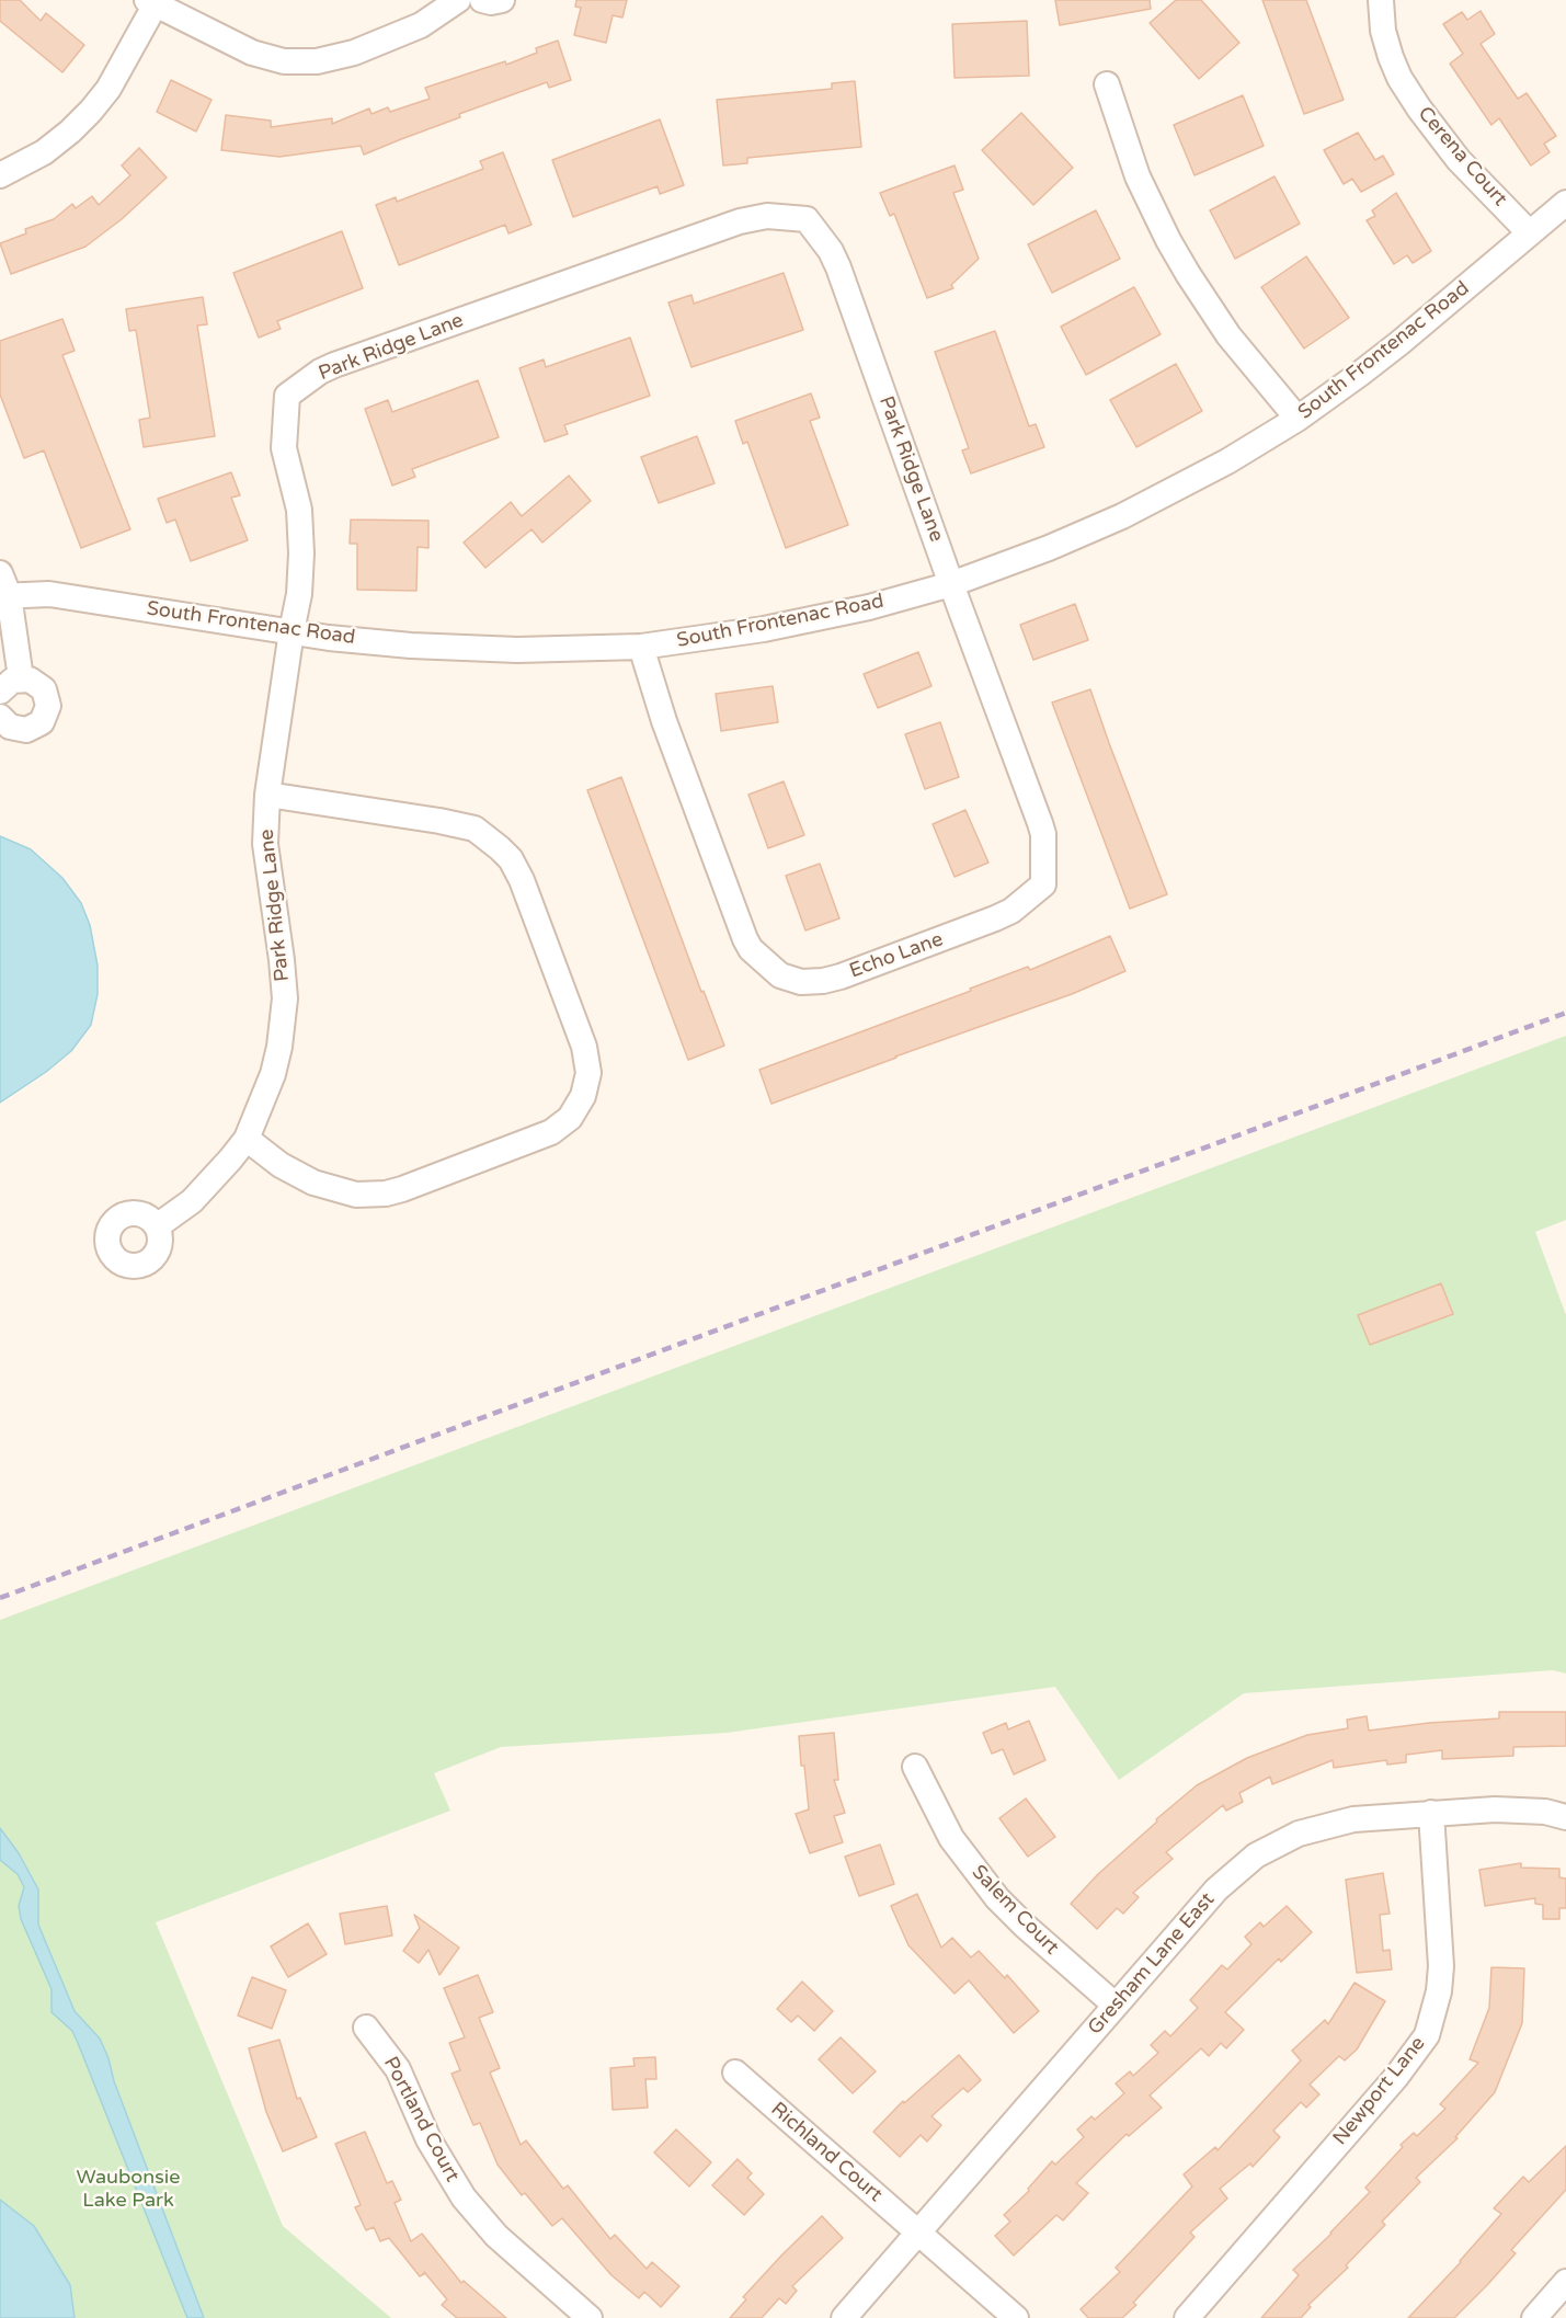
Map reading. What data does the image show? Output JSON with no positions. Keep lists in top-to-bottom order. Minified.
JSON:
{"streets":{"street":["Cerena Court","Park Ridge Lane","South Frontenac Road","Echo Lane","Salem Court","Gresham Lane East","Newport Lane","Portland Court","Richland Court"]},"crossings":[["Cerena Court","South Frontenac Road"],["Park Ridge Lane","South Frontenac Road"],["Park Ridge Lane","Echo Lane"],["South Frontenac Road","Echo Lane"],["Salem Court","Gresham Lane East"],["Gresham Lane East","Newport Lane"],["Gresham Lane East","Richland Court"]],"parks":["Waubonsie Lake Park"]}
